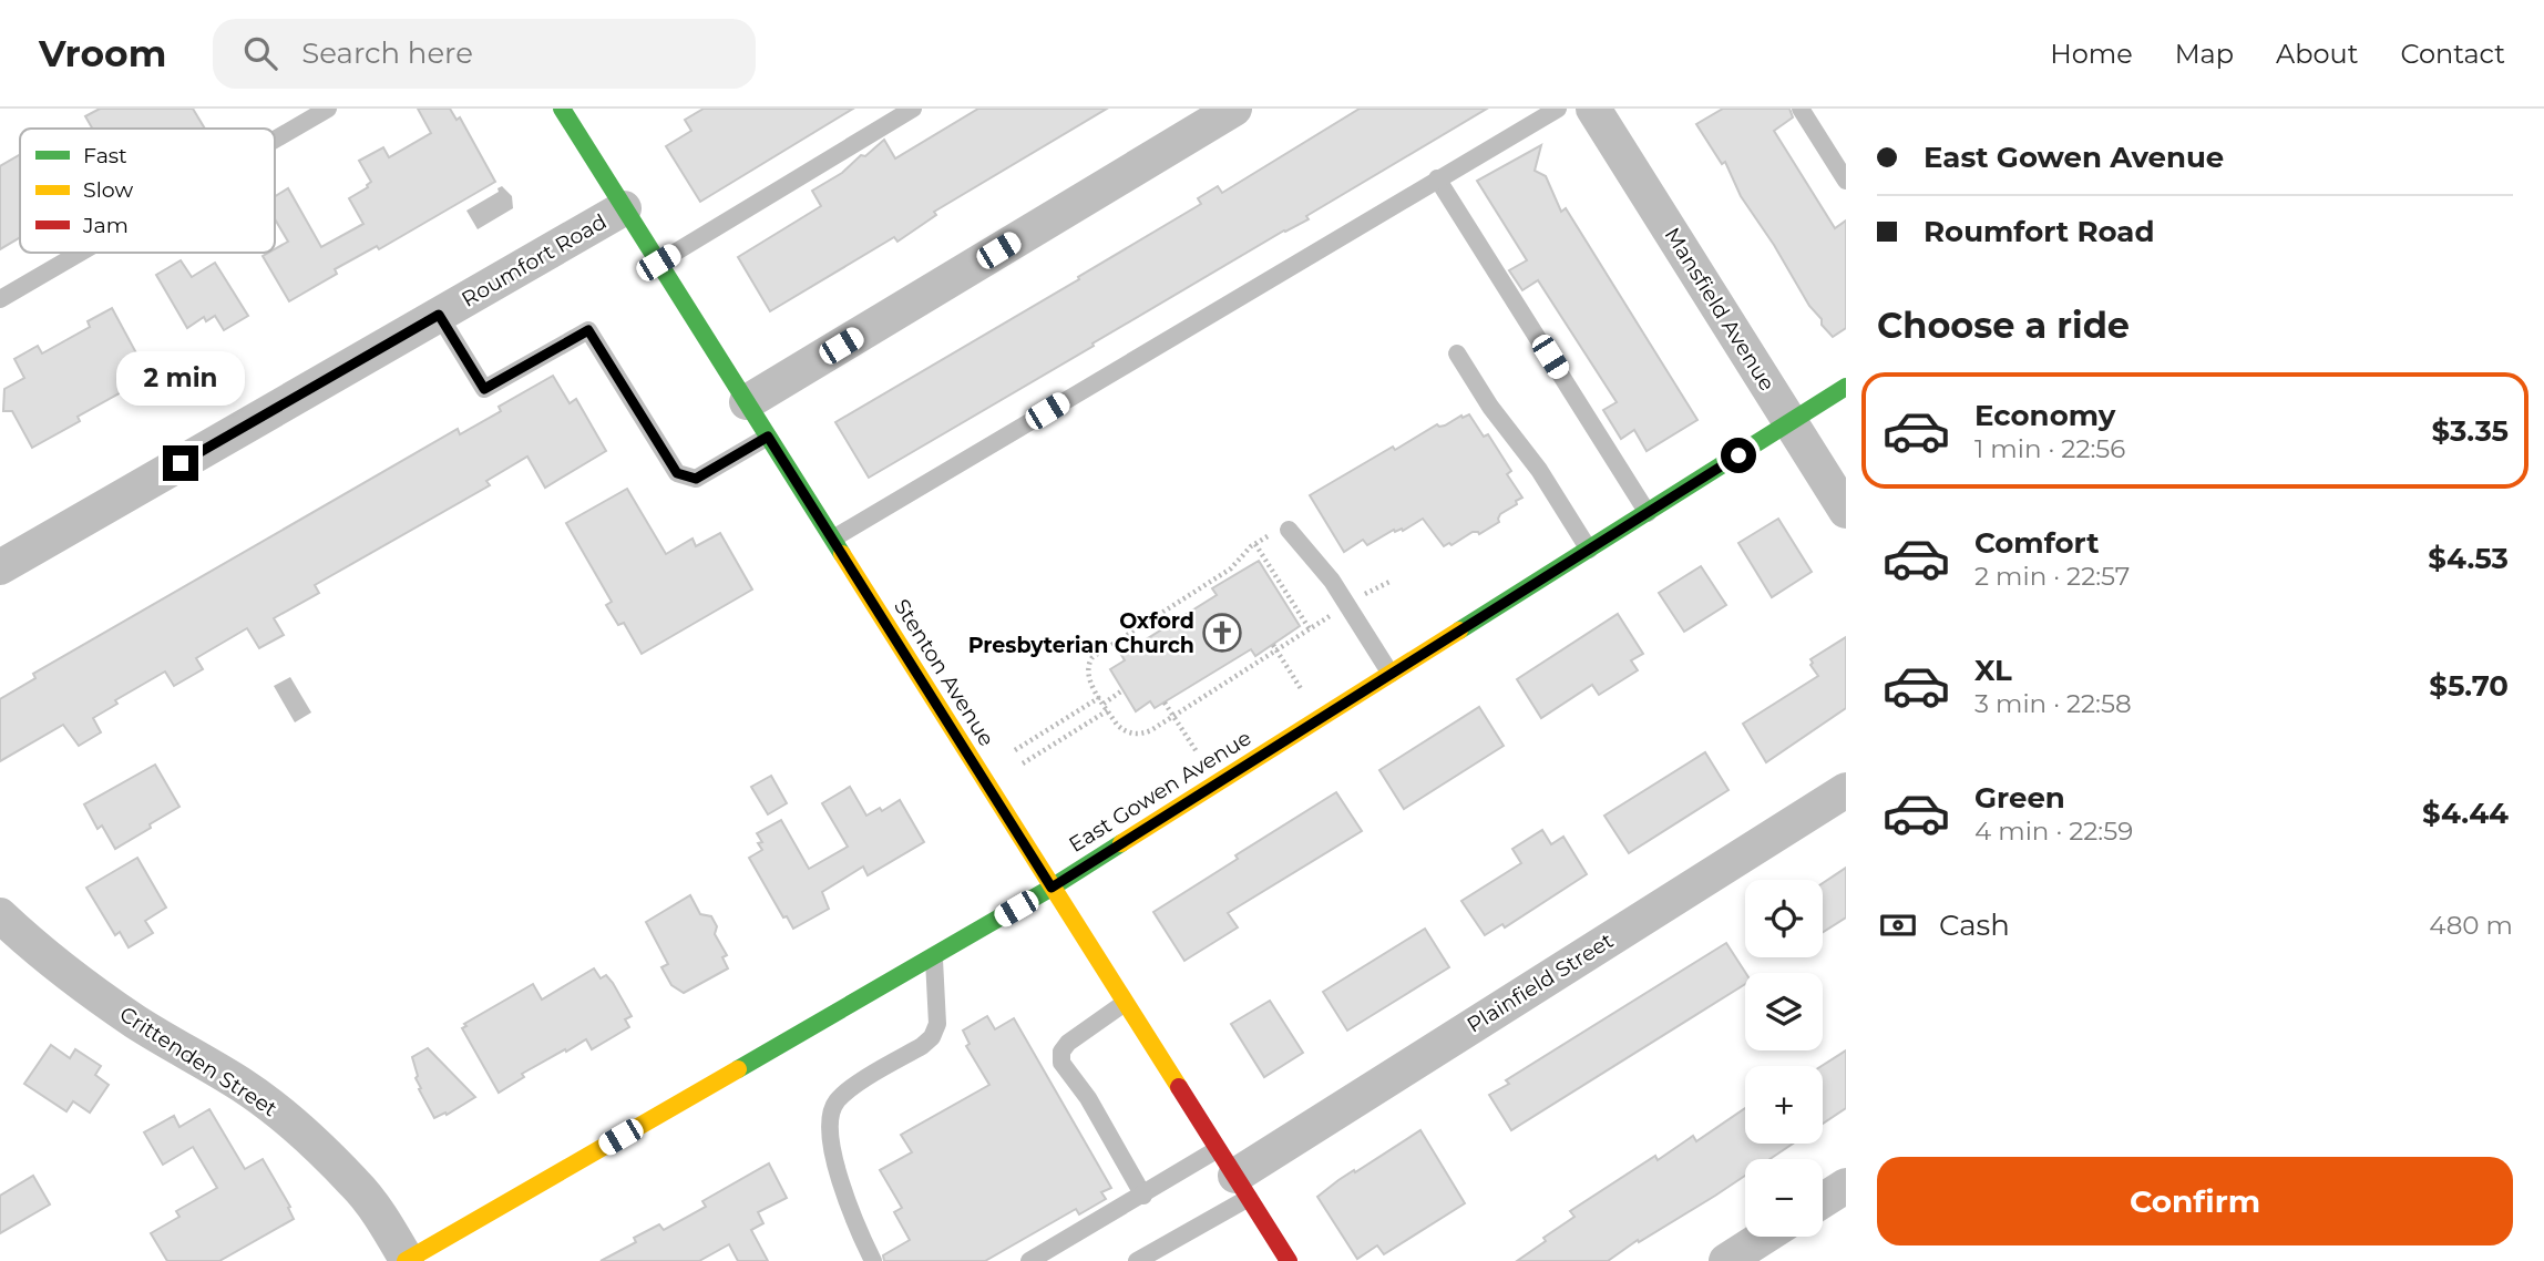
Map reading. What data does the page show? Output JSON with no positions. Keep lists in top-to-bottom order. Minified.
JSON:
{"streets":{"street":["Roumfort Road","Mansfield Avenue","Stenton Avenue","East Gowen Avenue","Plainfield Street","Crittenden Street"]},"crossings":[["Roumfort Road","Stenton Avenue"],["Mansfield Avenue","East Gowen Avenue"],["Stenton Avenue","East Gowen Avenue"],["Stenton Avenue","Plainfield Street"],["East Gowen Avenue","Crittenden Street"]],"places":{"church":["Oxford Presbyterian Church"]},"legend":["Fast","Slow","Jam"],"page":{"header":"Vroom","search":"Search here","nav":["Home","Map","About","Contact"],"banner":["East Gowen Avenue","Roumfort Road"],"heading":"Choose a ride","bubble":"2 min","list":[{"name":"Economy","note":"1 min · 22:56","value":"$3.35"},{"name":"Comfort","note":"2 min · 22:57","value":"$4.53"},{"name":"XL","note":"3 min · 22:58","value":"$5.70"},{"name":"Green","note":"4 min · 22:59","value":"$4.44"}],"map_buttons":["+","−"],"pay":["Cash","480 m"],"buttons":"Confirm"}}
